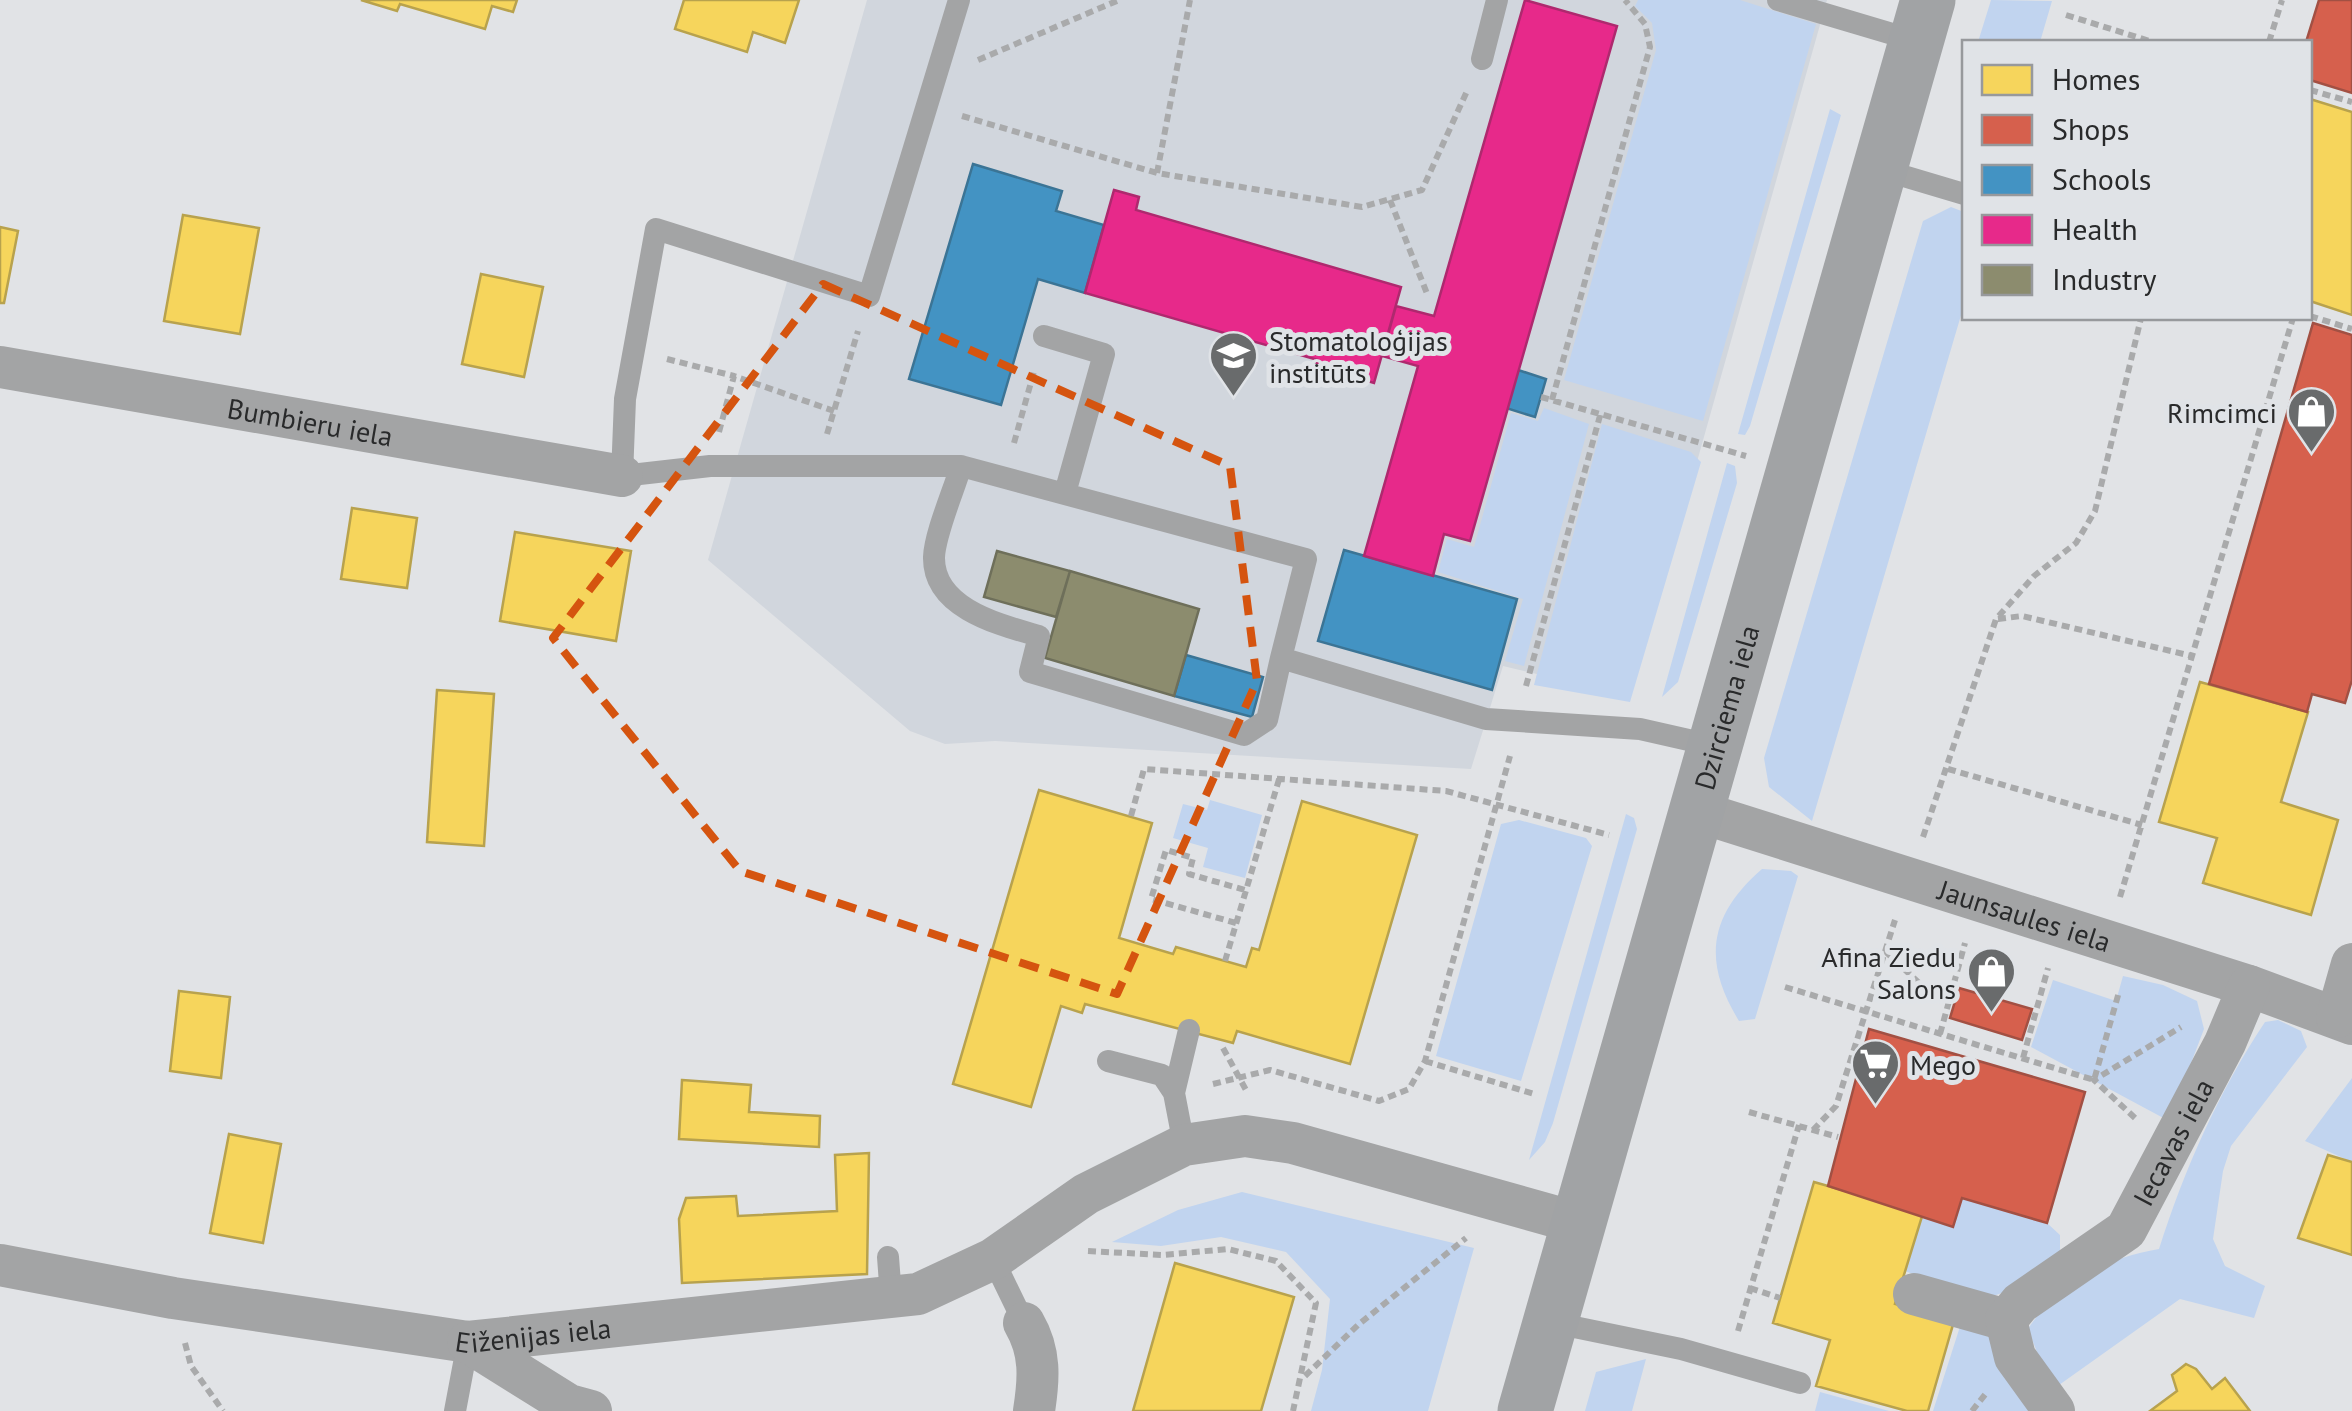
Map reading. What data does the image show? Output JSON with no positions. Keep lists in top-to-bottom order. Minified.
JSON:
{"streets":{"street":["Bumbieru iela","Dzirciema iela","Jaunsaules iela","Iecavas iela","Eiženijas iela"]},"crossings":[["Dzirciema iela","Jaunsaules iela"],["Dzirciema iela","Eiženijas iela"],["Jaunsaules iela","Iecavas iela"]],"places":{"school or university":["Stomatoloģijas institūts"],"shop":["Rimcimci","Afina Ziedu Salons"],"supermarket":["Mego"]},"legend":["Homes","Shops","Schools","Health","Industry"]}
